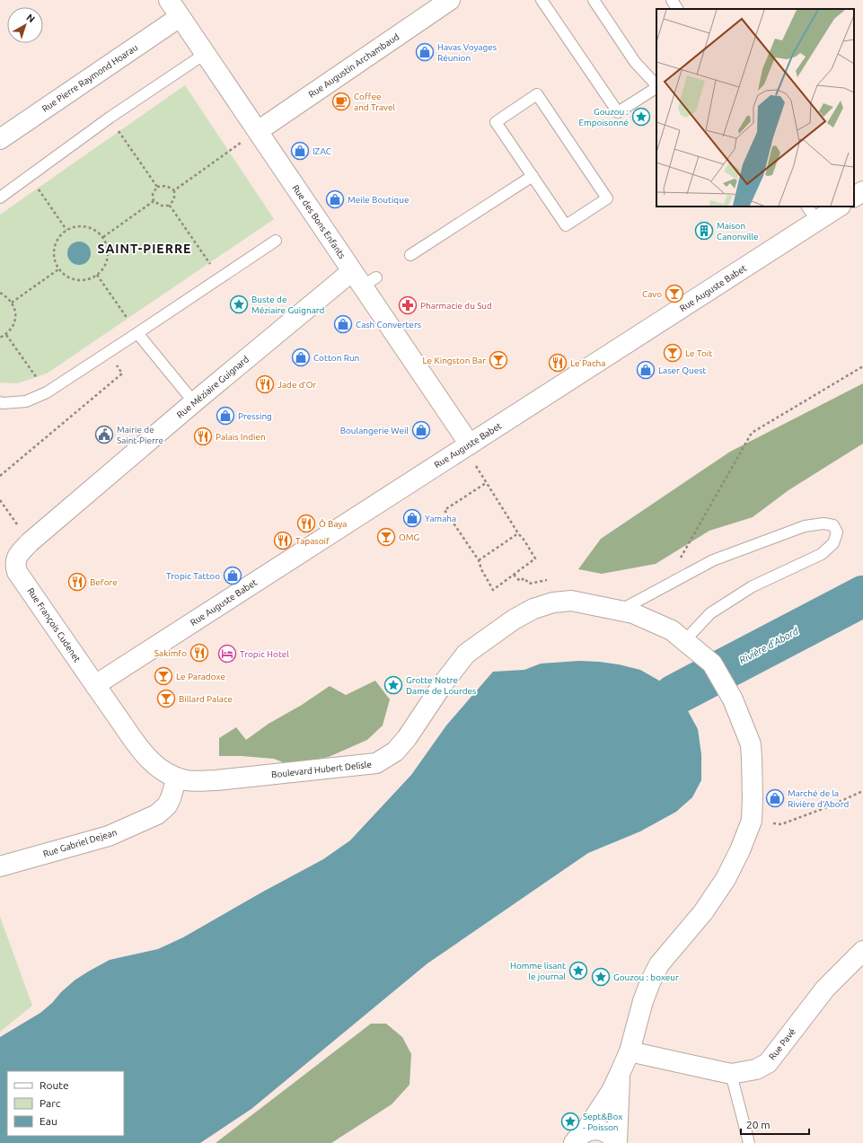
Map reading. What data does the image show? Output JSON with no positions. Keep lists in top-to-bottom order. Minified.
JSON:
{"streets":{"street":["Rue Augustin Archambaud","Rue Pierre Raymond Hoarau","Rue des Bons Enfants","Rue Auguste Babet","Rue Méziaire Guignard","Rue François Cudenet","Boulevard Hubert Delisle","Rue Gabriel Dejean","Rue Pavé"]},"crossings":[["Rue Augustin Archambaud","Rue des Bons Enfants"],["Rue Pierre Raymond Hoarau","Rue des Bons Enfants"],["Rue des Bons Enfants","Rue Auguste Babet"],["Rue des Bons Enfants","Rue Méziaire Guignard"],["Rue Auguste Babet","Rue François Cudenet"],["Rue Méziaire Guignard","Rue François Cudenet"],["Rue François Cudenet","Boulevard Hubert Delisle"],["Rue François Cudenet","Rue Gabriel Dejean"],["Boulevard Hubert Delisle","Rue Gabriel Dejean"],["Boulevard Hubert Delisle","Rue Pavé"]],"districts":["SAINT-PIERRE"],"water":["Rivière d'Abord"],"places":{"shop":["Havas Voyages Réunion","IZAC","Meile Boutique","Cash Converters","Cotton Run","Laser Quest","Pressing","Boulangerie Weil","Yamaha","Tropic Tattoo","Marché de la Rivière d’Abord"],"cafe":["Coffee and Travel"],"place":["Gouzou : Empoisonné","Buste de Méziaire Guignard","Grotte Notre Dame de Lourdes","Homme lisant le journal","Gouzou : boxeur","Sept&Box - Poisson"],"building":["Maison Canonville"],"bar":["Cavo","Le Toit","Le Kingston Bar","OMG","Le Paradoxe","Billard Palace"],"pharmacy":["Pharmacie du Sud"],"restaurant":["Le Pacha","Jade d'Or","Palais Indien","Ô Baya","Tapasoif","Before","Sakimfo"],"public building":["Mairie de Saint-Pierre"],"hotel":["Tropic Hotel"]},"legend":["Route","Parc","Eau"],"scale_bar":"20 m","north":"top right"}
